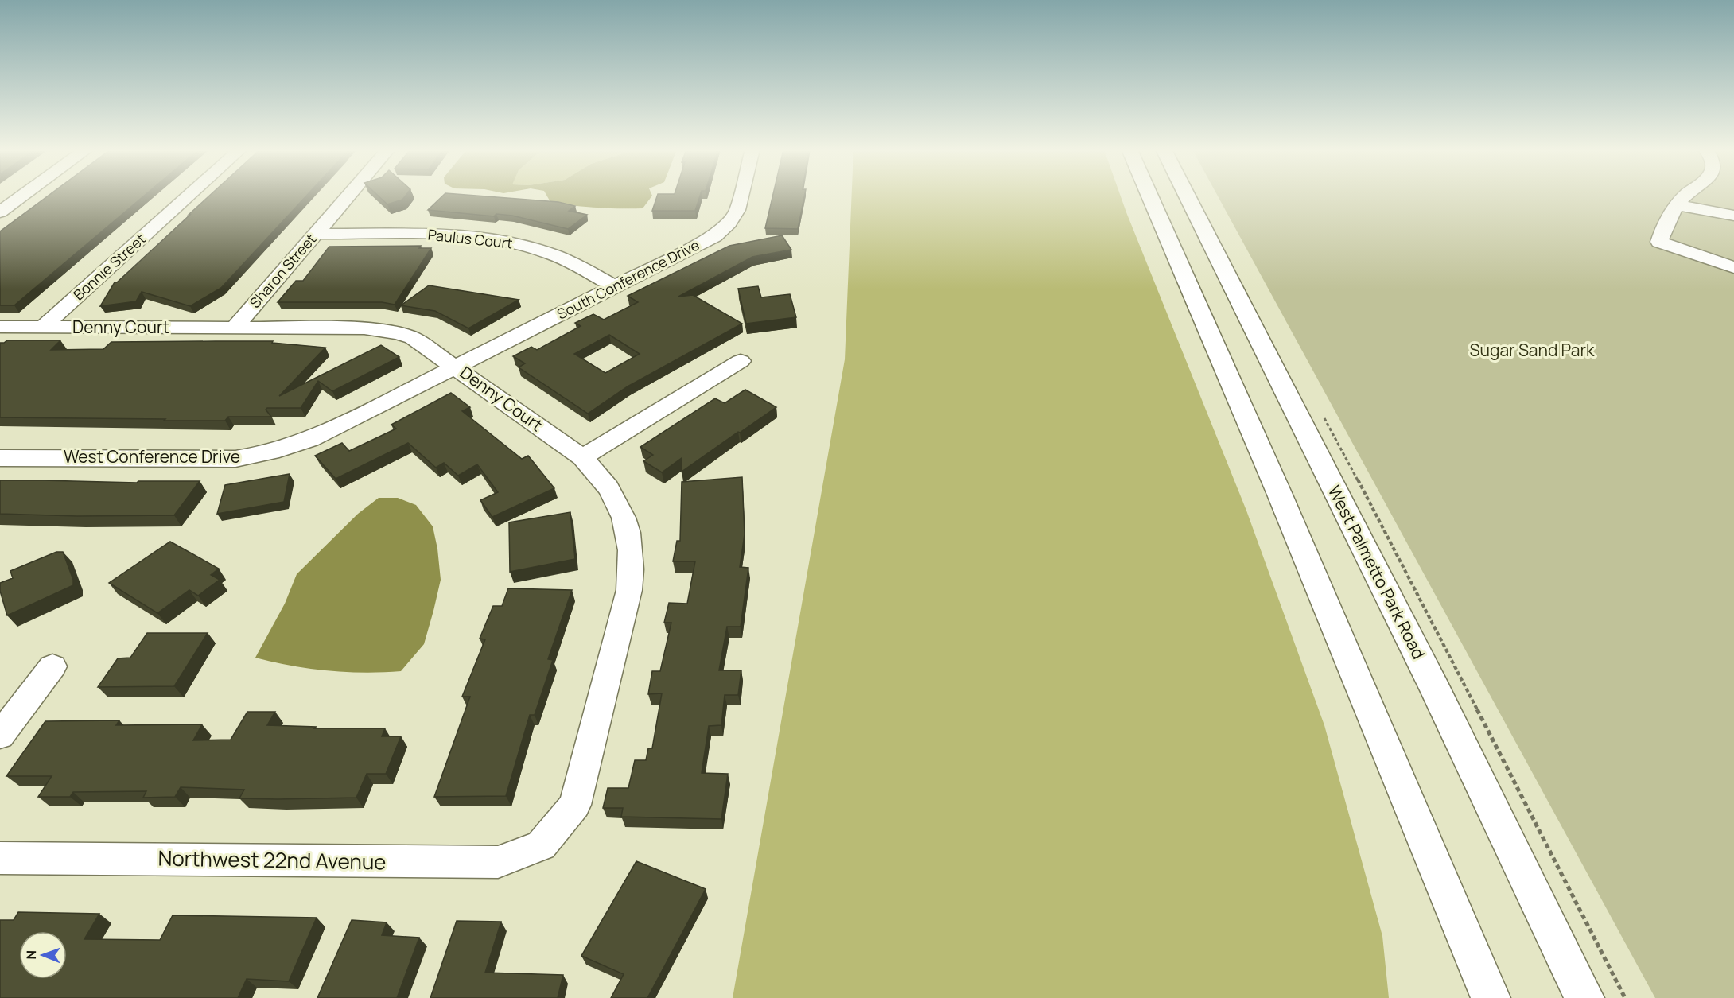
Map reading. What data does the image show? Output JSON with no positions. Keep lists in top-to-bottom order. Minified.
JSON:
{"streets":{"main road":["West Palmetto Park Road"],"street":["Paulus Court","Bonnie Street","Sharon Street","South Conference Drive","Denny Court","West Conference Drive","Northwest 22nd Avenue"]},"crossings":[["Paulus Court","Sharon Street"],["Paulus Court","South Conference Drive"],["Bonnie Street","Denny Court"],["Sharon Street","Denny Court"],["South Conference Drive","Denny Court"],["South Conference Drive","West Conference Drive"],["Denny Court","West Conference Drive"],["Denny Court","Northwest 22nd Avenue"]],"parks":["Sugar Sand Park"],"north":"left"}
